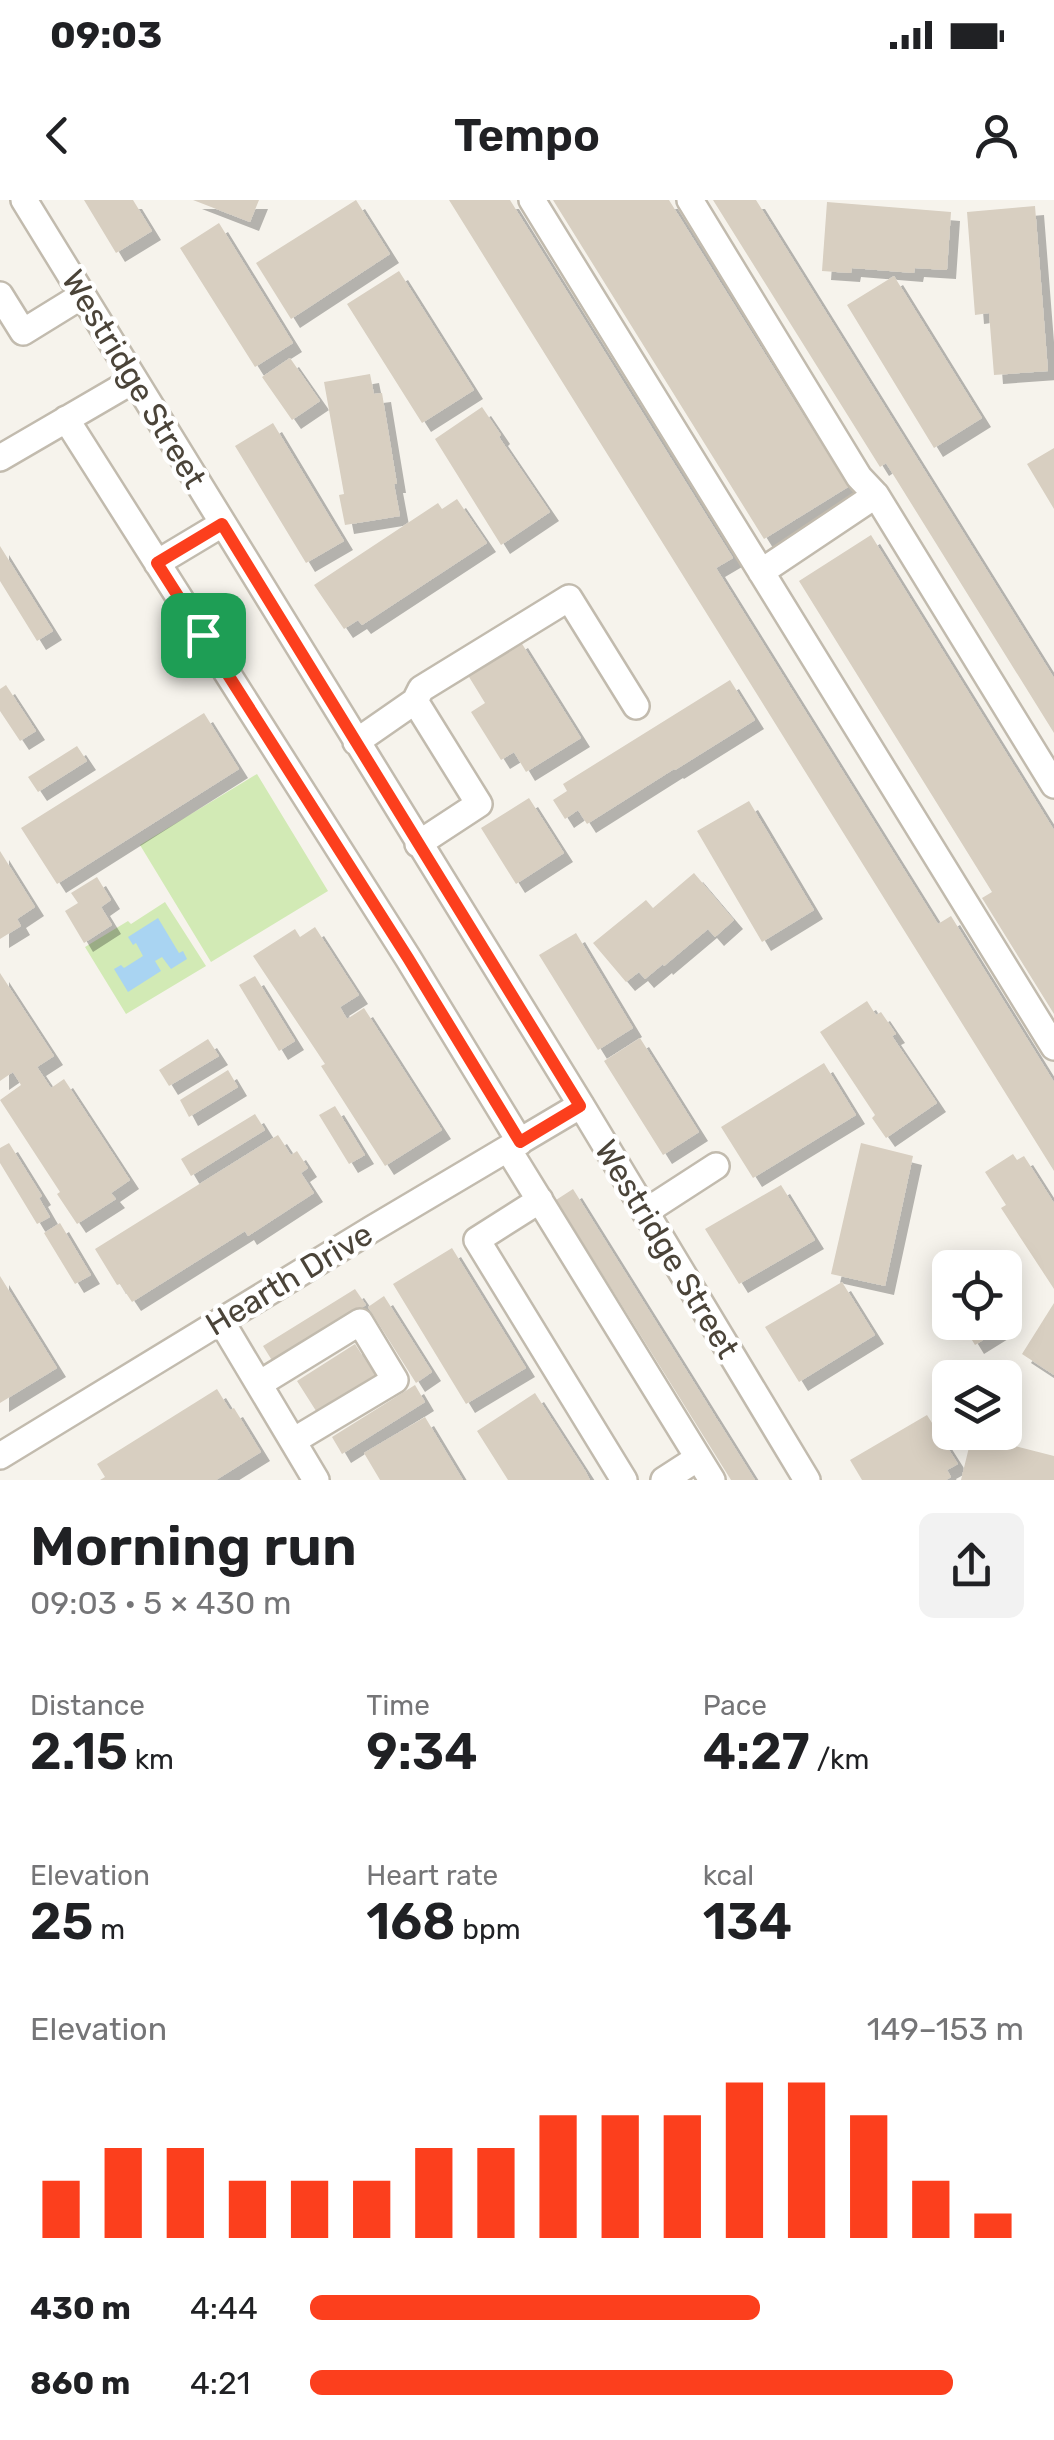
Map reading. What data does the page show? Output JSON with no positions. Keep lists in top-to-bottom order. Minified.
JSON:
{"streets":{"street":["Westridge Street","Hearth Drive"]},"crossings":[["Westridge Street","Hearth Drive"]],"page":{"status":"09:03","header":"Tempo","heading":["Morning run","09:03 · 5 × 430 m"],"stats":[["Distance","2.15 km"],["Time","9:34"],["Pace","4:27 /km"],["Elevation","25 m"],["Heart rate","168 bpm"],["kcal","134"]],"chart":["Elevation","149–153 m"],"list":[{"name":"430 m","note":"4:44"},{"name":"860 m","note":"4:21"}]}}
